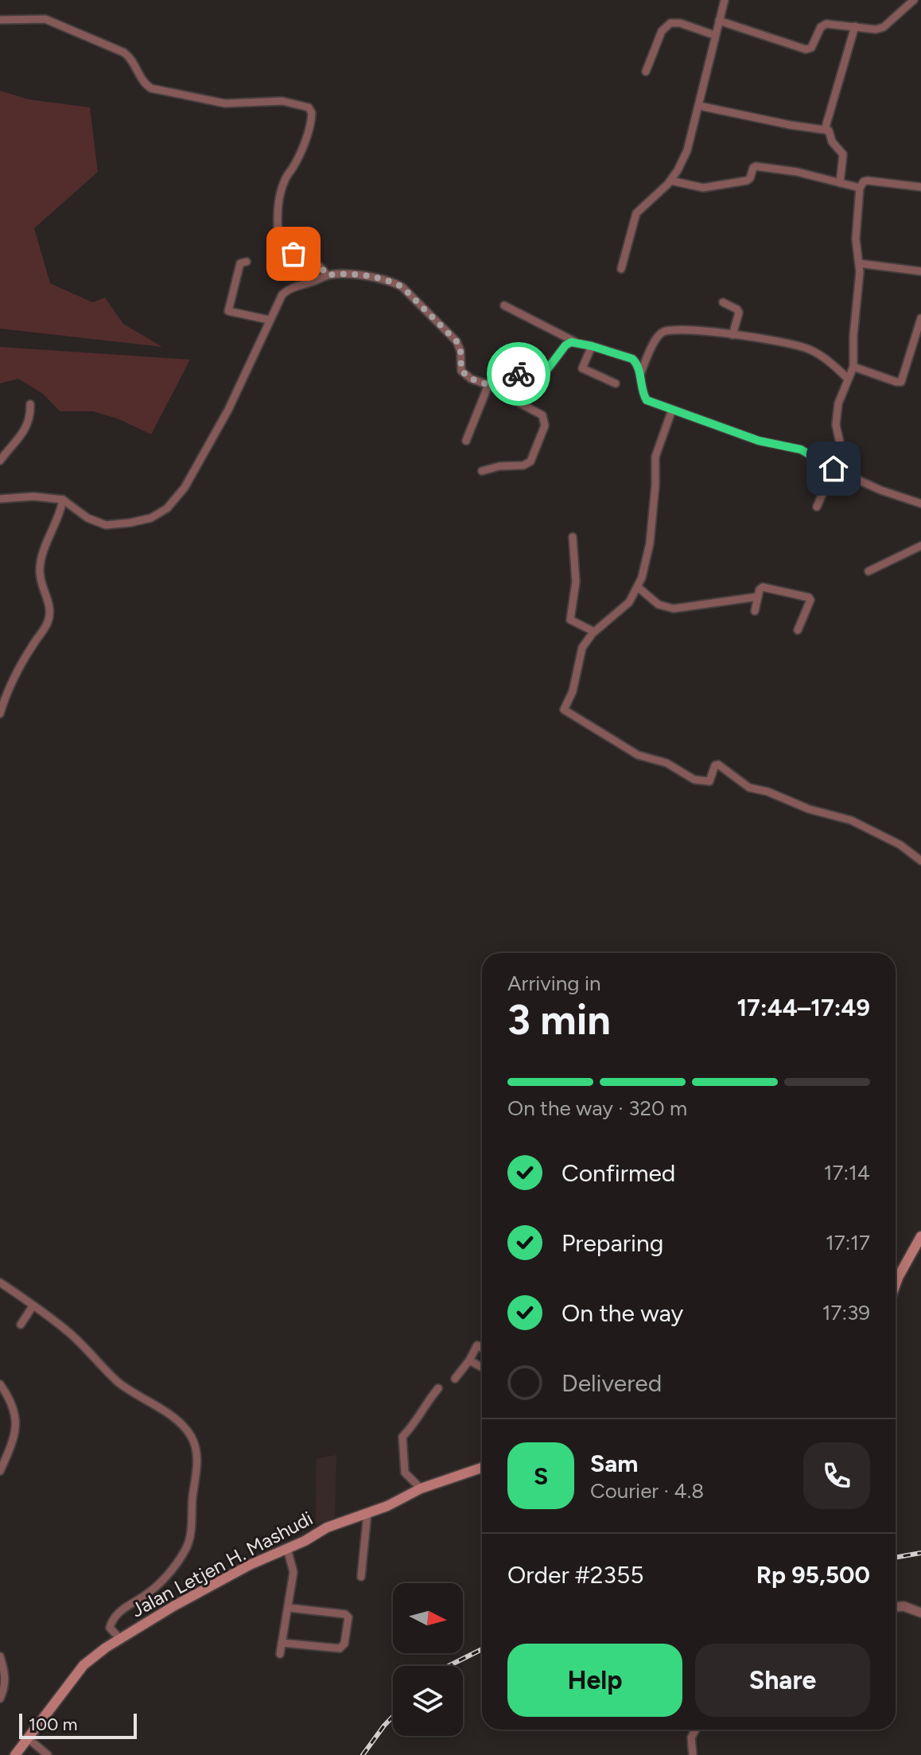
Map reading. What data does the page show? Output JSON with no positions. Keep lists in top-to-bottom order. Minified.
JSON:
{"streets":{"main road":["Jalan Letjen H. Mashudi"]},"scale_bar":"100 m","north":"right","page":{"heading":["3 min","Arriving in","17:44–17:49"],"panel":["Sam","Courier · 4.8","Order #2355","Rp 95,500"],"bar":"On the way · 320 m","list":[["Confirmed","17:14"],["Preparing","17:17"],["On the way","17:39"],"Delivered"],"round":"S","buttons":["Help","Share"],"scale":"100 m"}}
